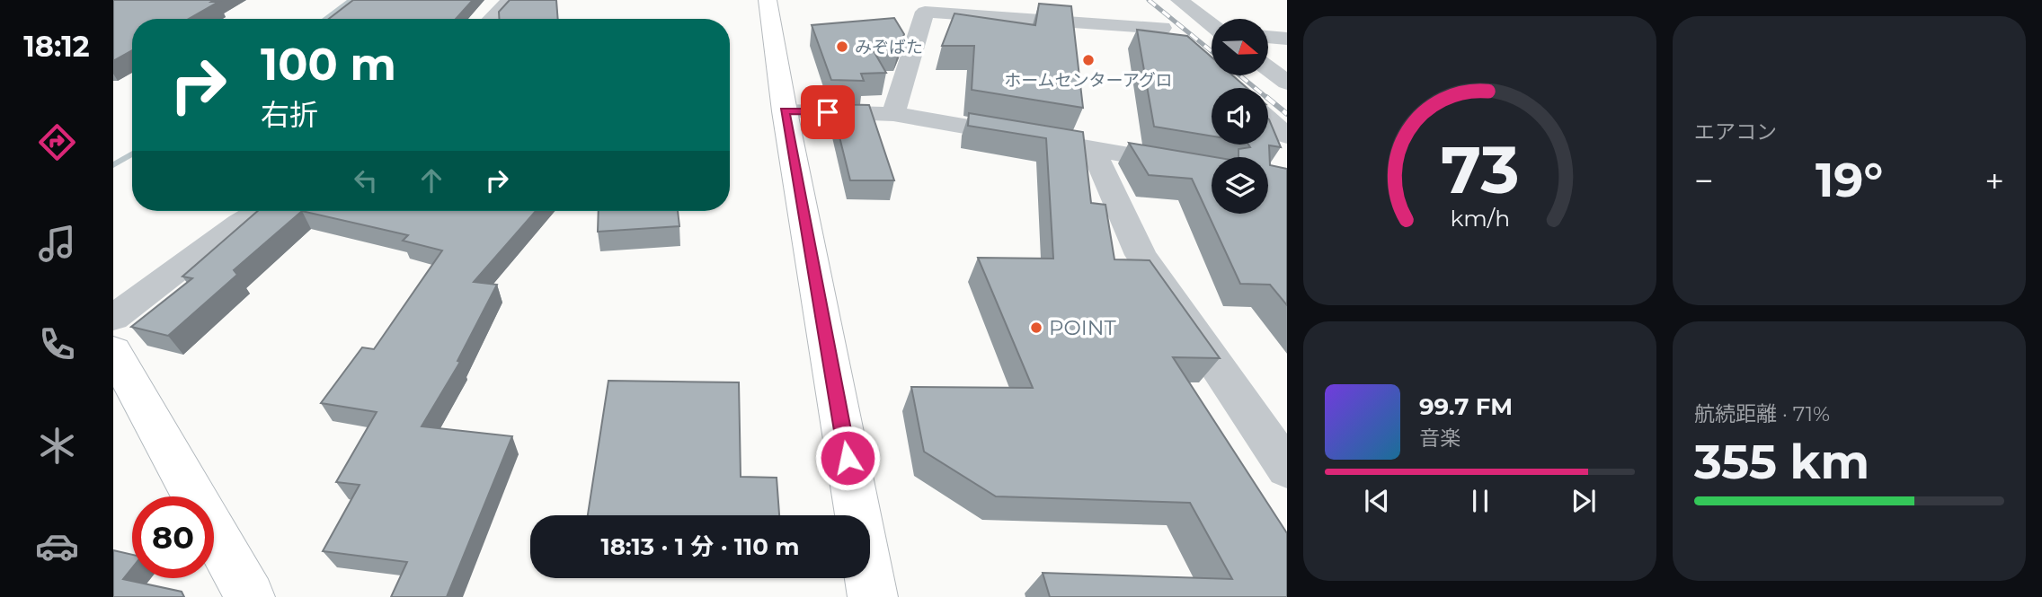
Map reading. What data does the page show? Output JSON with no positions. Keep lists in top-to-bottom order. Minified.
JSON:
{"places":["みぞばた","ホームセンターアグロ","POINT"],"north":"right","page":{"tabs":"18:12","tile":["エアコン",["航続距離 · 71%","355 km"]],"turn":["100 m","右折"],"heat":["−","19°","+"],"song":["99.7 FM","音楽"],"limit":"80","trip":"18:13 · 1 分 · 110 m","gauge":["73","km/h"]}}
